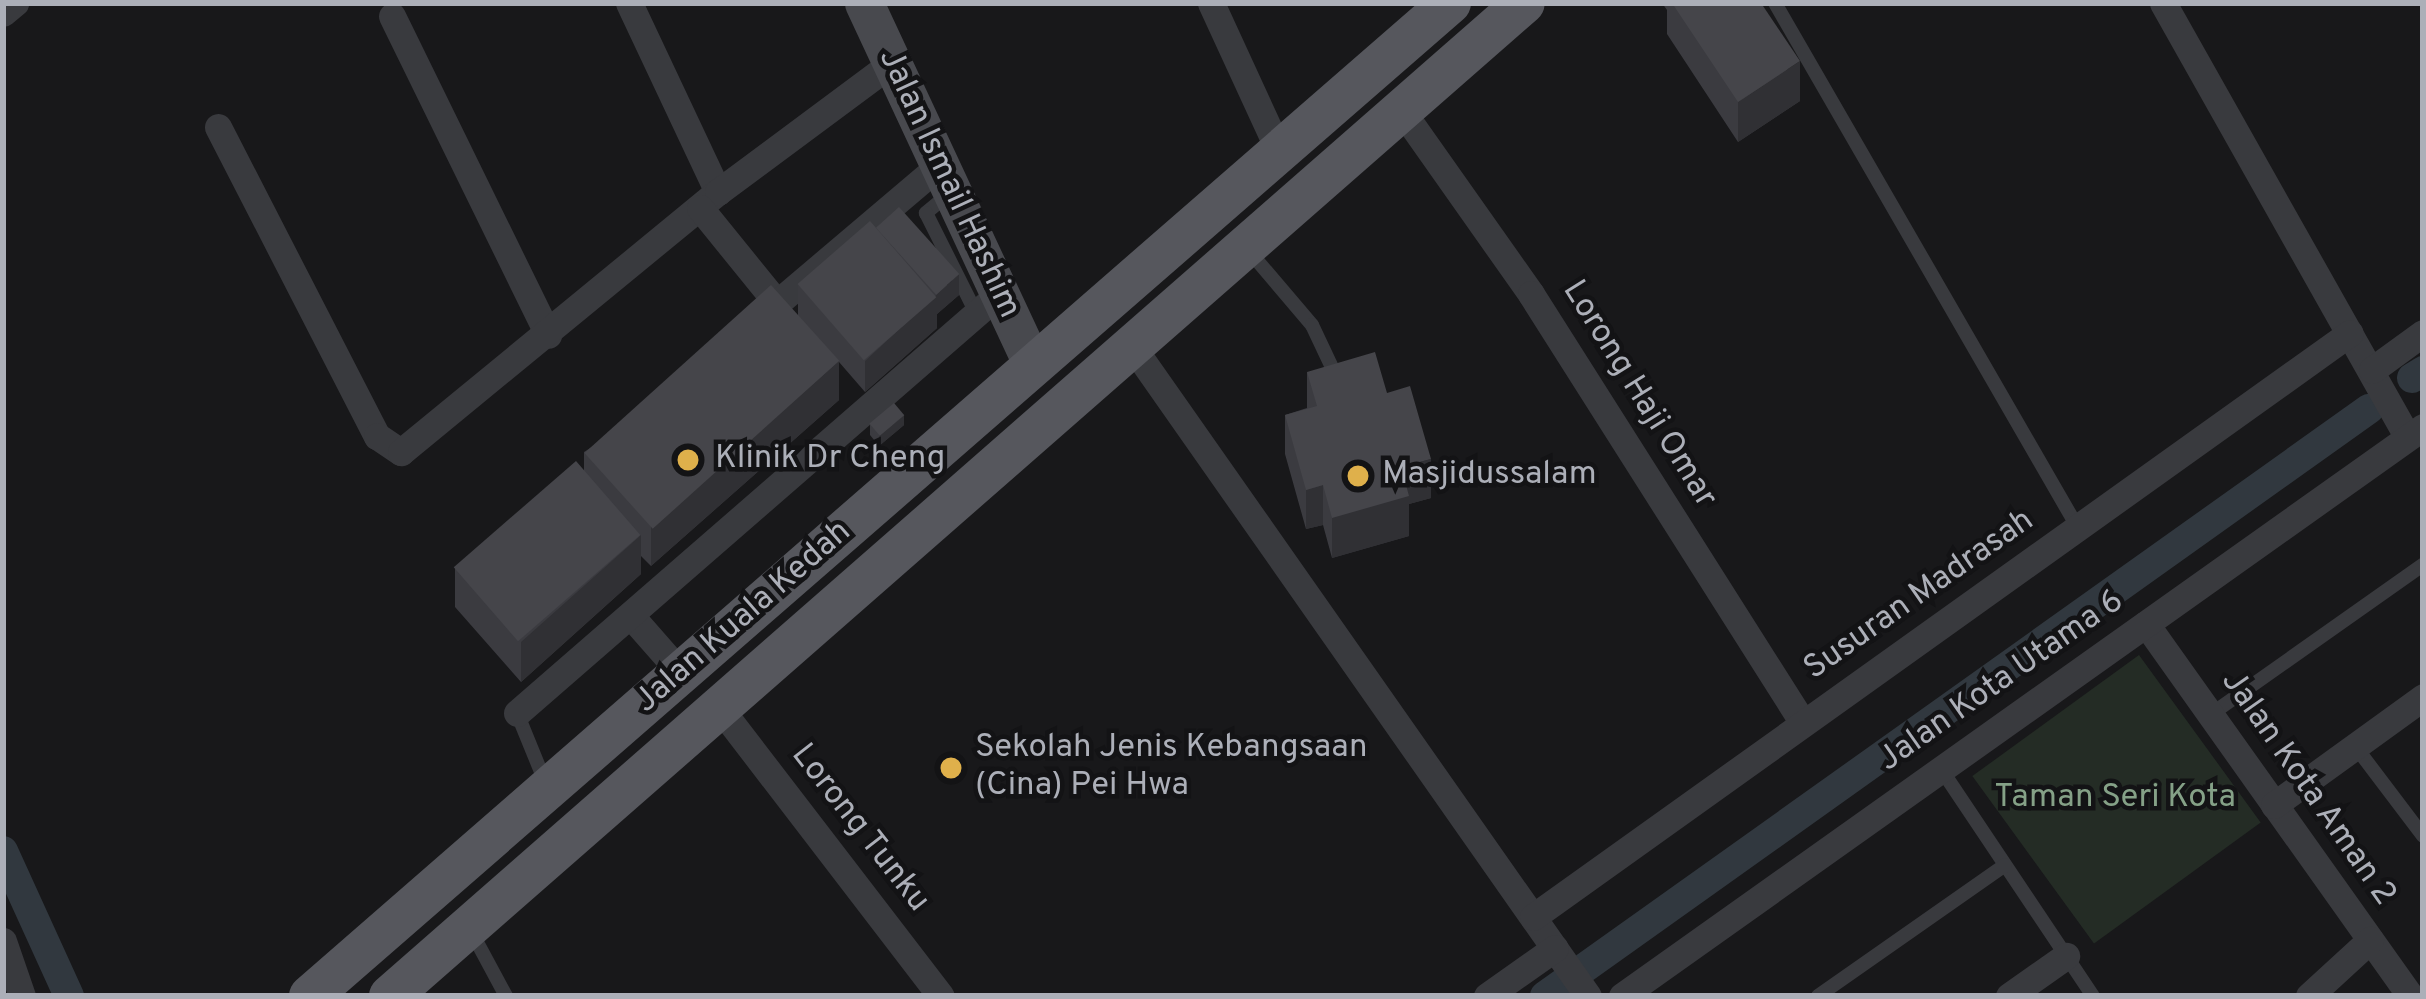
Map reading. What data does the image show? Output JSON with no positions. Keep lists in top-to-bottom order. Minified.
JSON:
{"streets":{"main road":["Jalan Kuala Kedah"],"street":["Jalan Ismail Hashim","Lorong Haji Omar","Susuran Madrasah","Jalan Kota Utama 6","Jalan Kota Aman 2","Lorong Tunku"]},"crossings":[["Jalan Ismail Hashim","Jalan Kuala Kedah"],["Lorong Haji Omar","Susuran Madrasah"],["Lorong Haji Omar","Jalan Kuala Kedah"],["Jalan Kuala Kedah","Lorong Tunku"],["Jalan Kota Utama 6","Jalan Kota Aman 2"]],"parks":["Taman Seri Kota"],"places":["Klinik Dr Cheng","Masjidussalam","Sekolah Jenis Kebangsaan (Cina) Pei Hwa"]}
